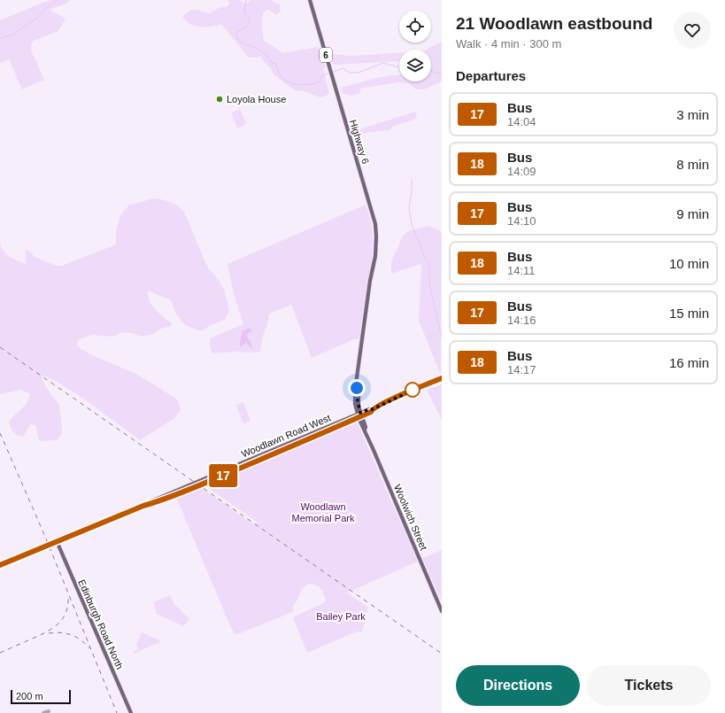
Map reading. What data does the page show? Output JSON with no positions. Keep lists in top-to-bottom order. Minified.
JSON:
{"streets":{"main road":["6","Highway 6","Woodlawn Road West","Woolwich Street","Edinburgh Road North"]},"crossings":[["Highway 6","Woolwich Street"],["Woodlawn Road West","Woolwich Street"],["Woodlawn Road West","Edinburgh Road North"]],"parks":["Woodlawn Memorial Park","Bailey Park"],"places":["Loyola House"],"lines":["bus line 17"],"scale_bar":"200 m","page":{"on_map":"17","heading":[["21 Woodlawn eastbound","Walk · 4 min · 300 m"],"Departures"],"list":[{"mark":"17","name":"Bus","note":"14:04","value":"3 min"},{"mark":"18","name":"Bus","note":"14:09","value":"8 min"},{"mark":"17","name":"Bus","note":"14:10","value":"9 min"},{"mark":"18","name":"Bus","note":"14:11","value":"10 min"},{"mark":"17","name":"Bus","note":"14:16","value":"15 min"},{"mark":"18","name":"Bus","note":"14:17","value":"16 min"}],"buttons":["Directions","Tickets"],"scale":"200 m"}}
